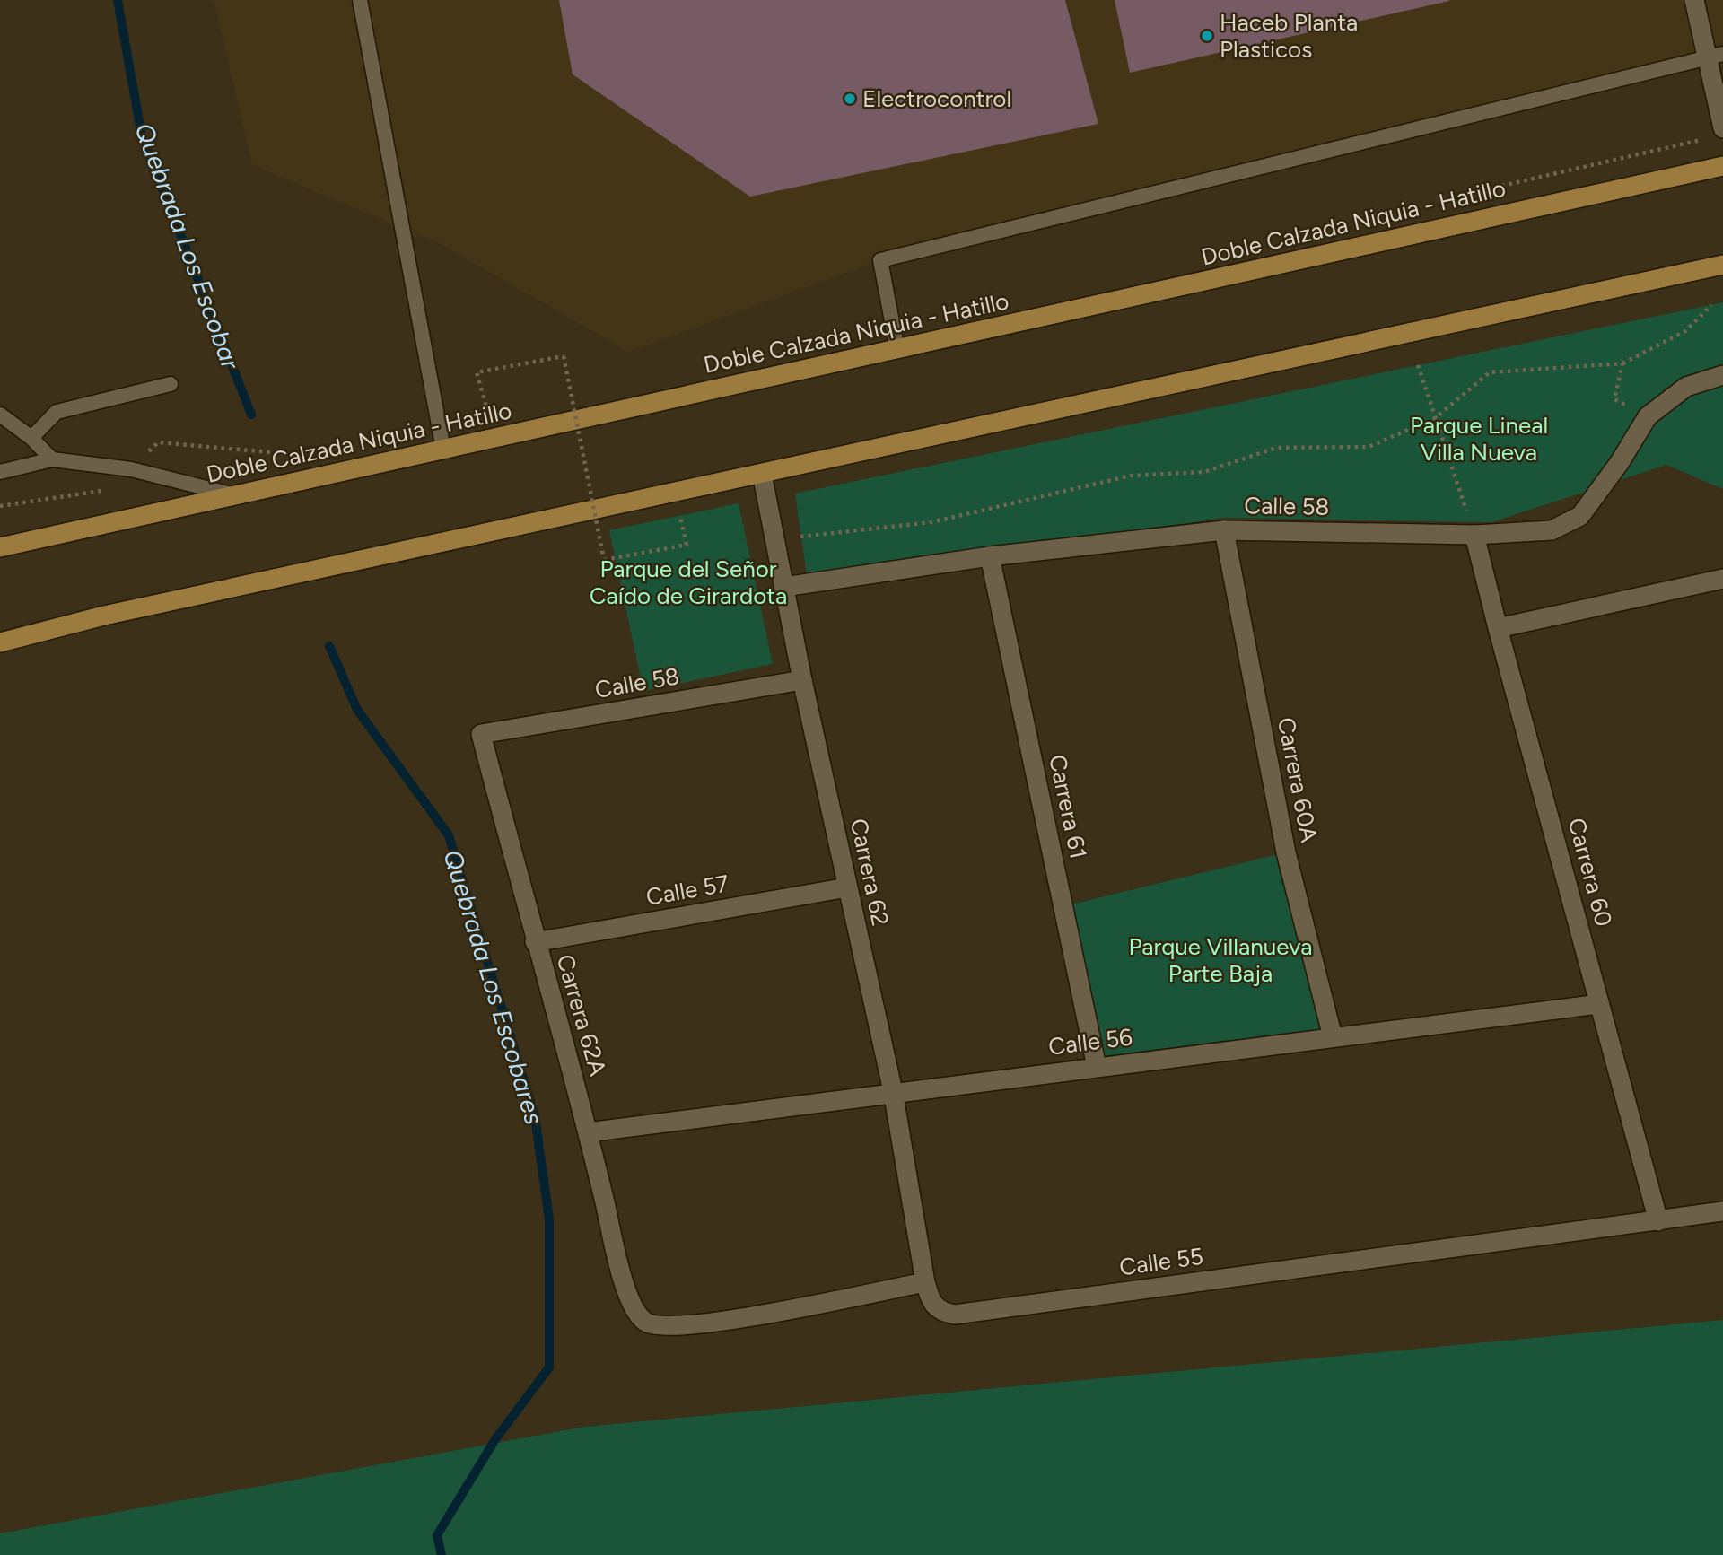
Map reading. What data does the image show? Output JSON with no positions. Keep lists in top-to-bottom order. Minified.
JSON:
{"streets":{"highway":["Doble Calzada Niquia - Hatillo"],"street":["Calle 58","Carrera 60A","Carrera 61","Carrera 62","Carrera 60","Calle 57","Carrera 62A","Calle 56","Calle 55"]},"crossings":[["Calle 58","Carrera 60A"],["Calle 58","Carrera 61"],["Calle 58","Carrera 62"],["Calle 58","Carrera 60"],["Calle 58","Carrera 62A"],["Carrera 60A","Calle 56"],["Carrera 61","Calle 56"],["Carrera 62","Calle 57"],["Carrera 62","Carrera 62A"],["Carrera 62","Calle 56"],["Carrera 62","Calle 55"],["Carrera 60","Calle 56"],["Carrera 60","Calle 55"],["Calle 57","Carrera 62A"],["Carrera 62A","Calle 56"],["Carrera 62A","Calle 55"]],"water":["Quebrada Los Escobar","Quebrada Los Escobares"],"parks":["Parque Lineal Villa Nueva","Parque del Señor Caído de Girardota","Parque Villanueva Parte Baja"],"places":["Haceb Planta Plasticos","Electrocontrol"]}
